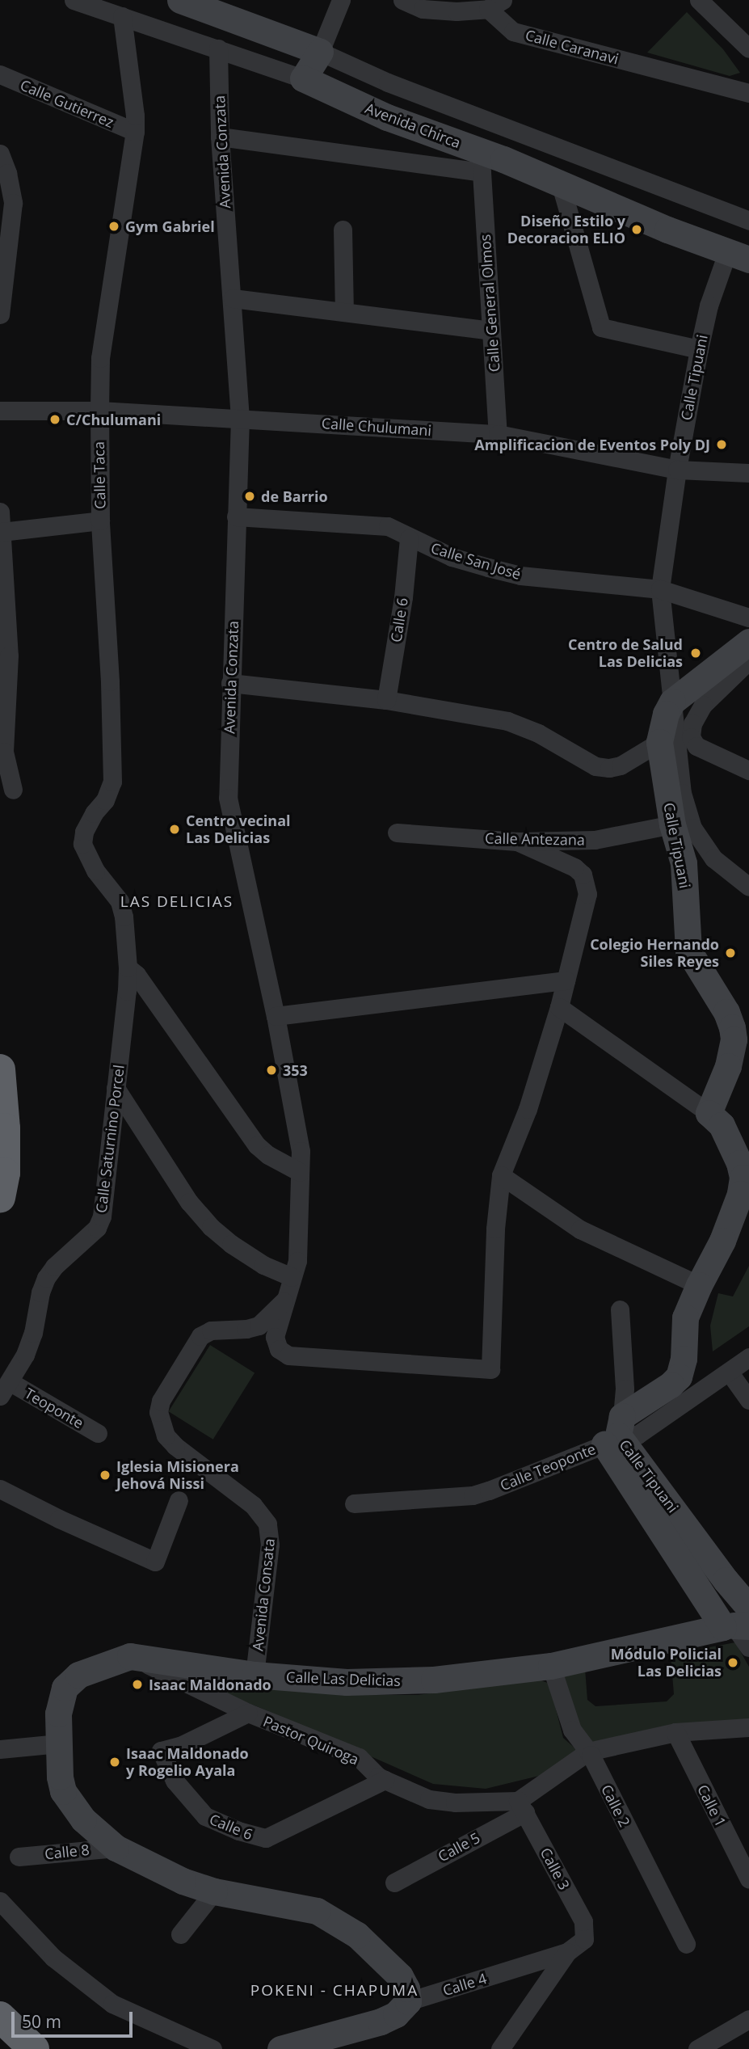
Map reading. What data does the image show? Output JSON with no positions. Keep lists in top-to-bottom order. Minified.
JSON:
{"streets":{"street":["Calle Caranavi","Calle Gutierrez","Avenida Chirca","Avenida Conzata","Calle General Olmos","Calle Tipuani","Calle Chulumani","Calle Taca","Calle San José","Calle 6","Calle Antezana","Calle Saturnino Porcel","Teoponte","Calle Teoponte","Avenida Consata","Calle Las Delicias","Pastor Quiroga","Calle 2","Calle 1","Calle 5","Calle 8","Calle 3","Calle 4"]},"crossings":[["Calle Gutierrez","Calle Taca"],["Avenida Chirca","Avenida Conzata"],["Avenida Chirca","Calle Tipuani"],["Avenida Chirca","Calle Taca"],["Avenida Conzata","Calle General Olmos"],["Avenida Conzata","Calle Chulumani"],["Avenida Conzata","Calle San José"],["Avenida Conzata","Avenida Consata"],["Calle General Olmos","Calle Chulumani"],["Calle Tipuani","Calle Chulumani"],["Calle Tipuani","Calle San José"],["Calle Tipuani","Calle Antezana"],["Calle Tipuani","Calle Teoponte"],["Calle Tipuani","Calle Las Delicias"],["Calle Chulumani","Calle Taca"],["Calle Taca","Calle Saturnino Porcel"],["Calle San José","Calle 6"],["Calle 6","Pastor Quiroga"],["Calle Saturnino Porcel","Teoponte"],["Avenida Consata","Calle Las Delicias"],["Calle Las Delicias","Pastor Quiroga"],["Calle Las Delicias","Calle 2"],["Calle Las Delicias","Calle 8"],["Calle Las Delicias","Calle 4"],["Pastor Quiroga","Calle 5"],["Pastor Quiroga","Calle 3"],["Calle 5","Calle 3"],["Calle 3","Calle 4"]],"districts":["LAS DELICIAS","POKENI - CHAPUMA"],"places":["Gym Gabriel","Diseño Estilo y Decoracion ELIO","C/Chulumani","Amplificacion de Eventos Poly DJ","de Barrio","Centro de Salud Las Delicias","Centro vecinal Las Delicias","Colegio Hernando Siles Reyes","353","Iglesia Misionera Jehová Nissi","Módulo Policial Las Delicias","Isaac Maldonado","Isaac Maldonado y Rogelio Ayala"],"scale_bar":"50 m"}
